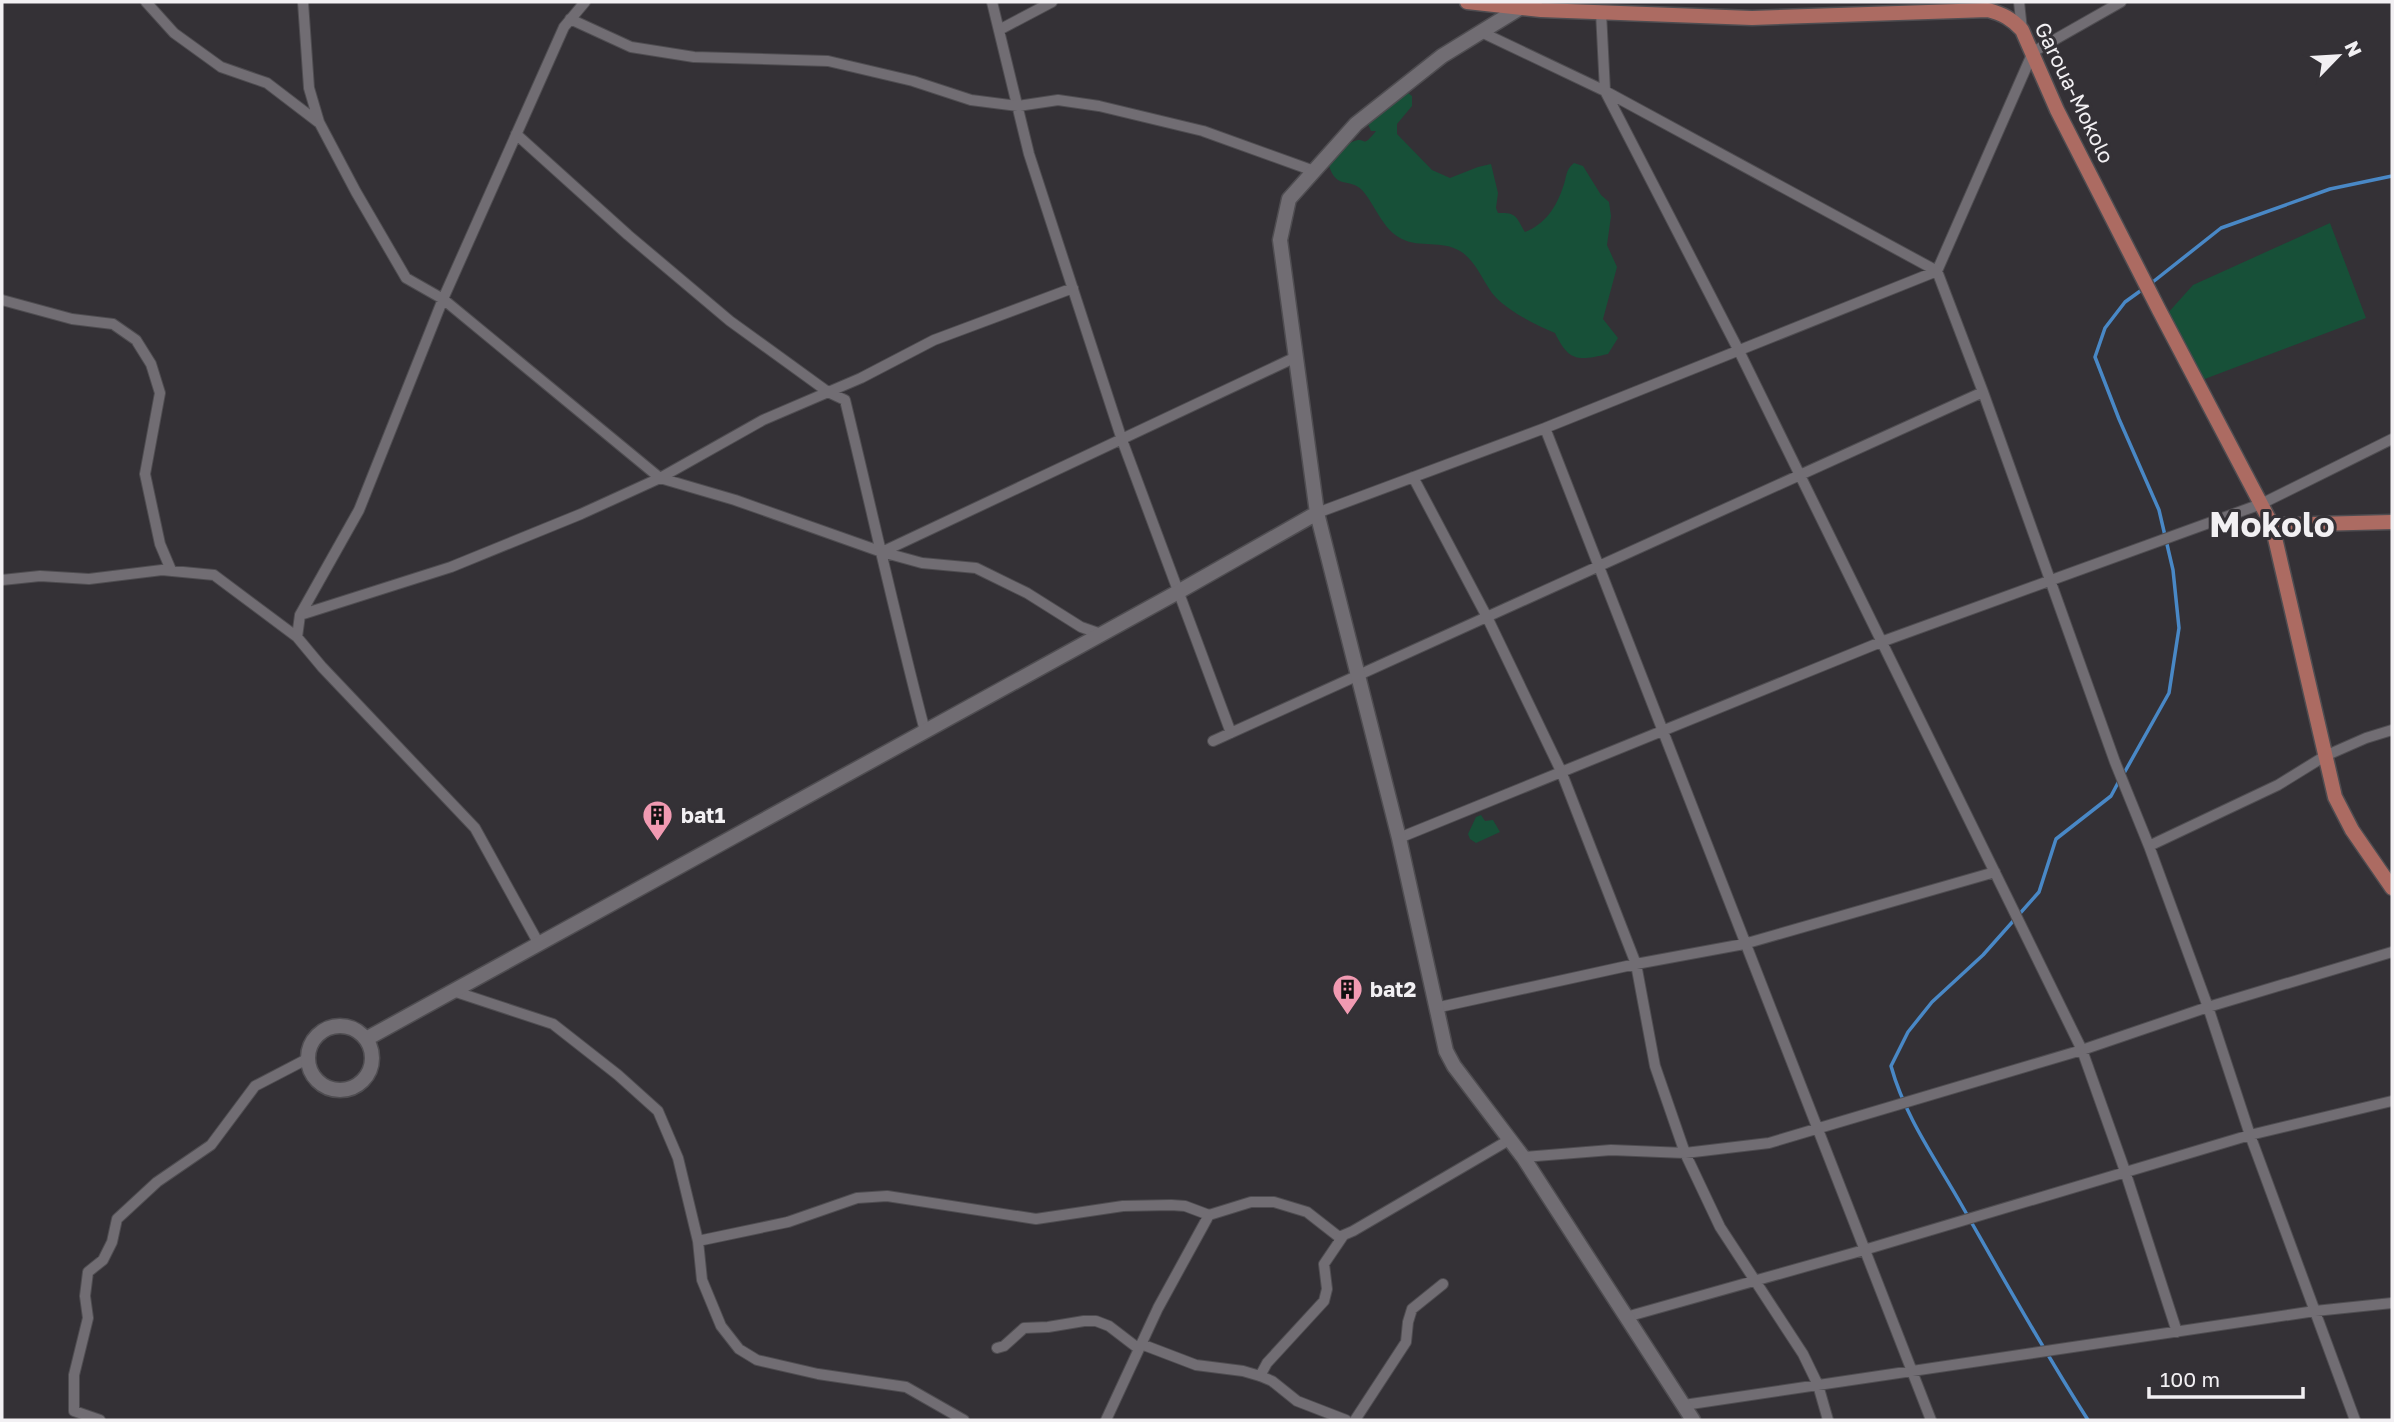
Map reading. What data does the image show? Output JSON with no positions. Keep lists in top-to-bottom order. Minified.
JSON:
{"streets":{"main road":["Garoua-Mokolo"]},"districts":["Mokolo"],"places":{"building":["bat1","bat2"]},"scale_bar":"100 m","north":"top right"}
